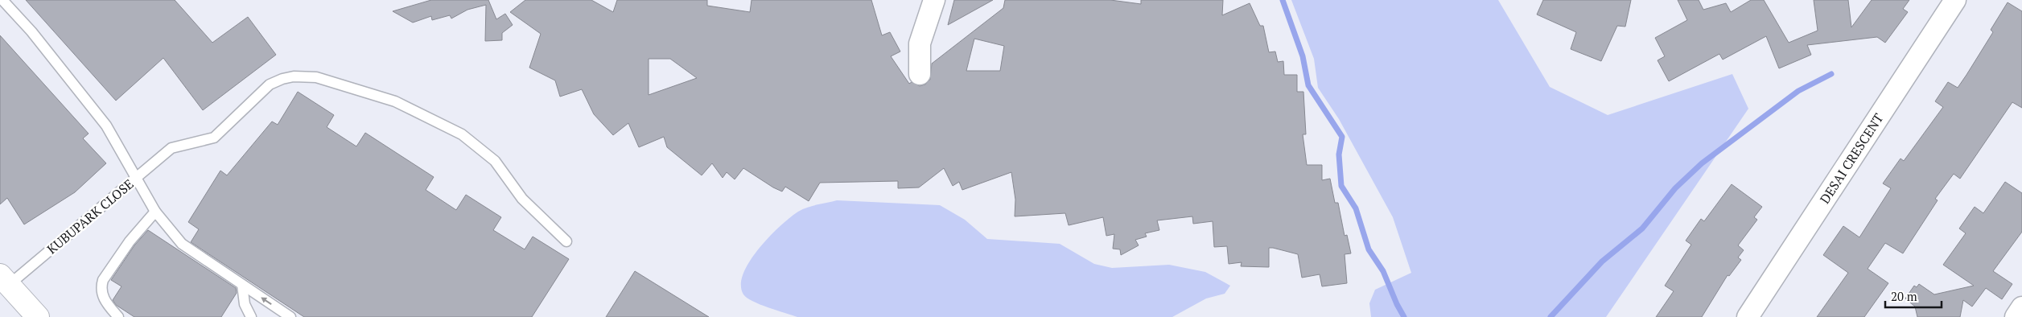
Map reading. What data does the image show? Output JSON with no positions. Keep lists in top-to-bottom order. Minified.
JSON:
{"streets":{"street":["DESAI CRESCENT"],"lane":["KUBUPARK CLOSE"]},"scale_bar":"20 m"}
